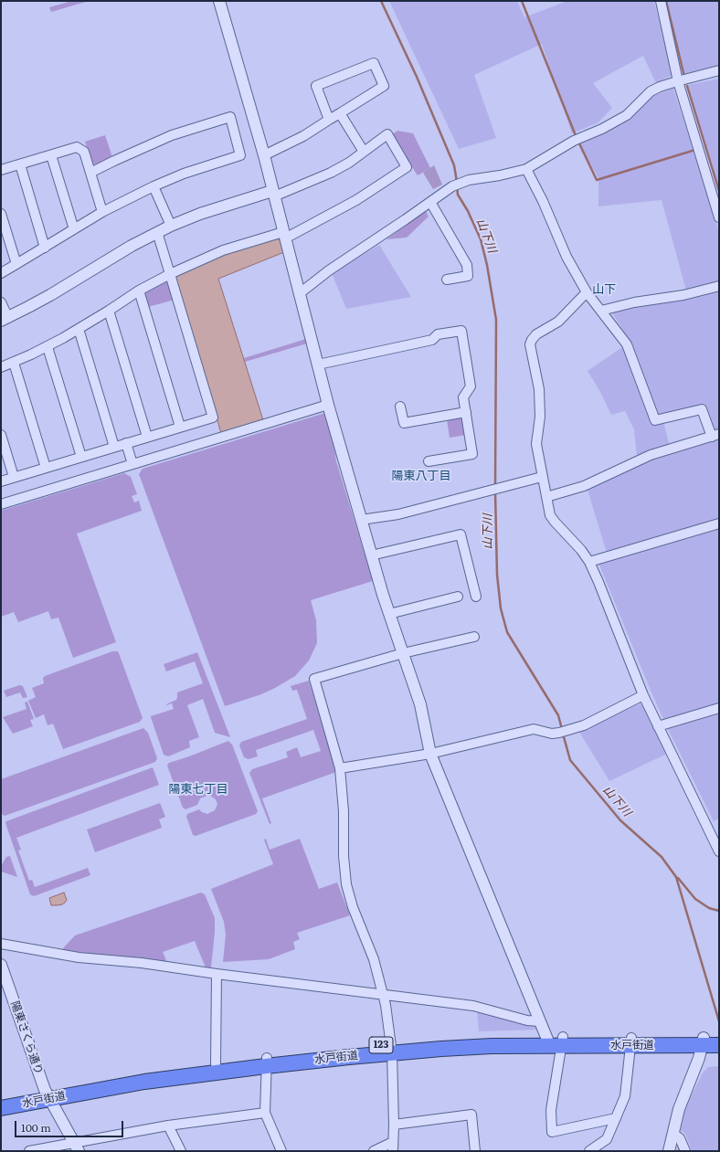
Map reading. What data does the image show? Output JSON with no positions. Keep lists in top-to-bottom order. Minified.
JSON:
{"streets":{"highway":["123","水戸街道"],"street":["陽東さくら通り"]},"crossings":[["陽東さくら通り","水戸街道"]],"districts":["山下","陽東八丁目","陽東七丁目"],"water":["山下川"],"scale_bar":"100 m"}
